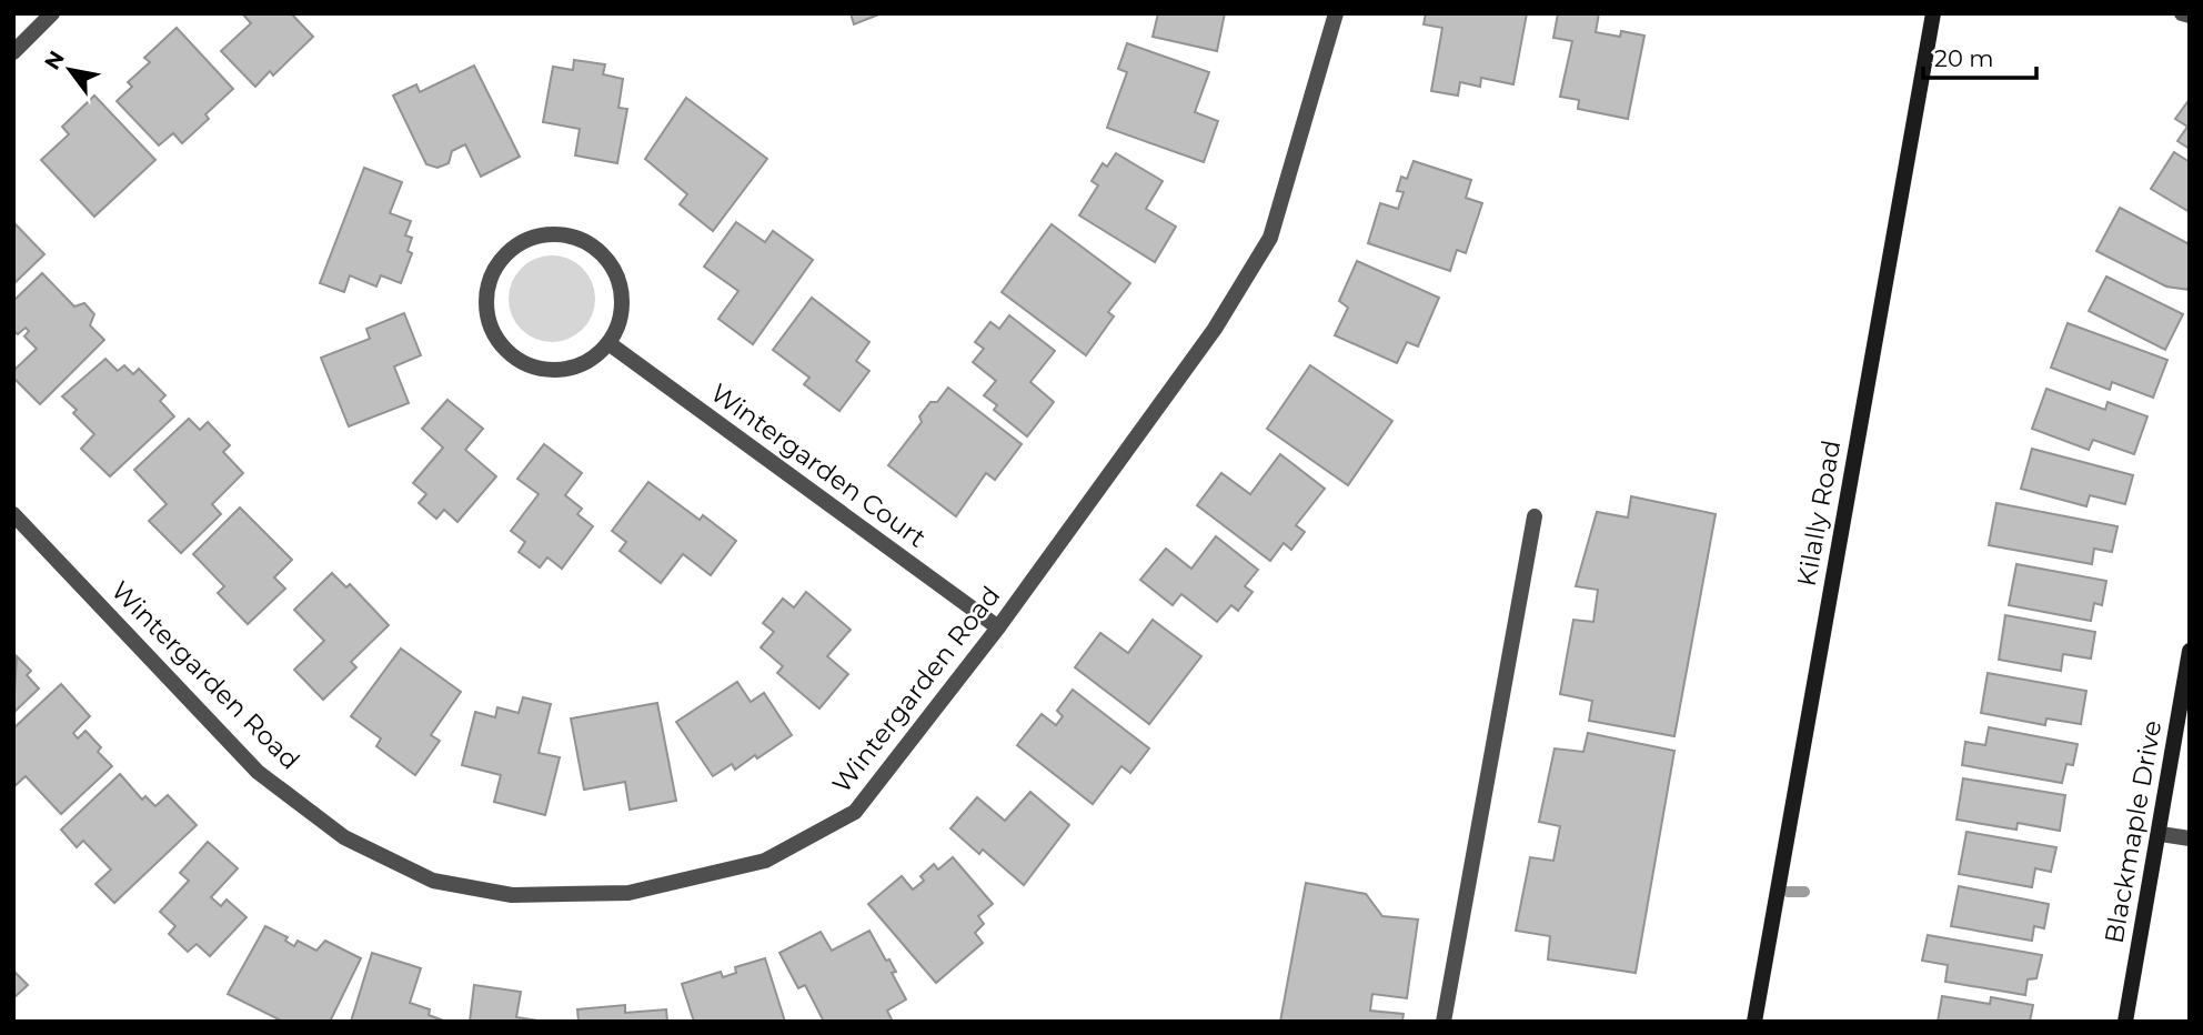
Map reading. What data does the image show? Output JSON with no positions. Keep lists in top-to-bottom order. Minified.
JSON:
{"streets":{"street":["Wintergarden Court","Kilally Road","Wintergarden Road","Blackmaple Drive"]},"crossings":[["Wintergarden Court","Wintergarden Road"]],"scale_bar":"20 m","north":"top left"}
